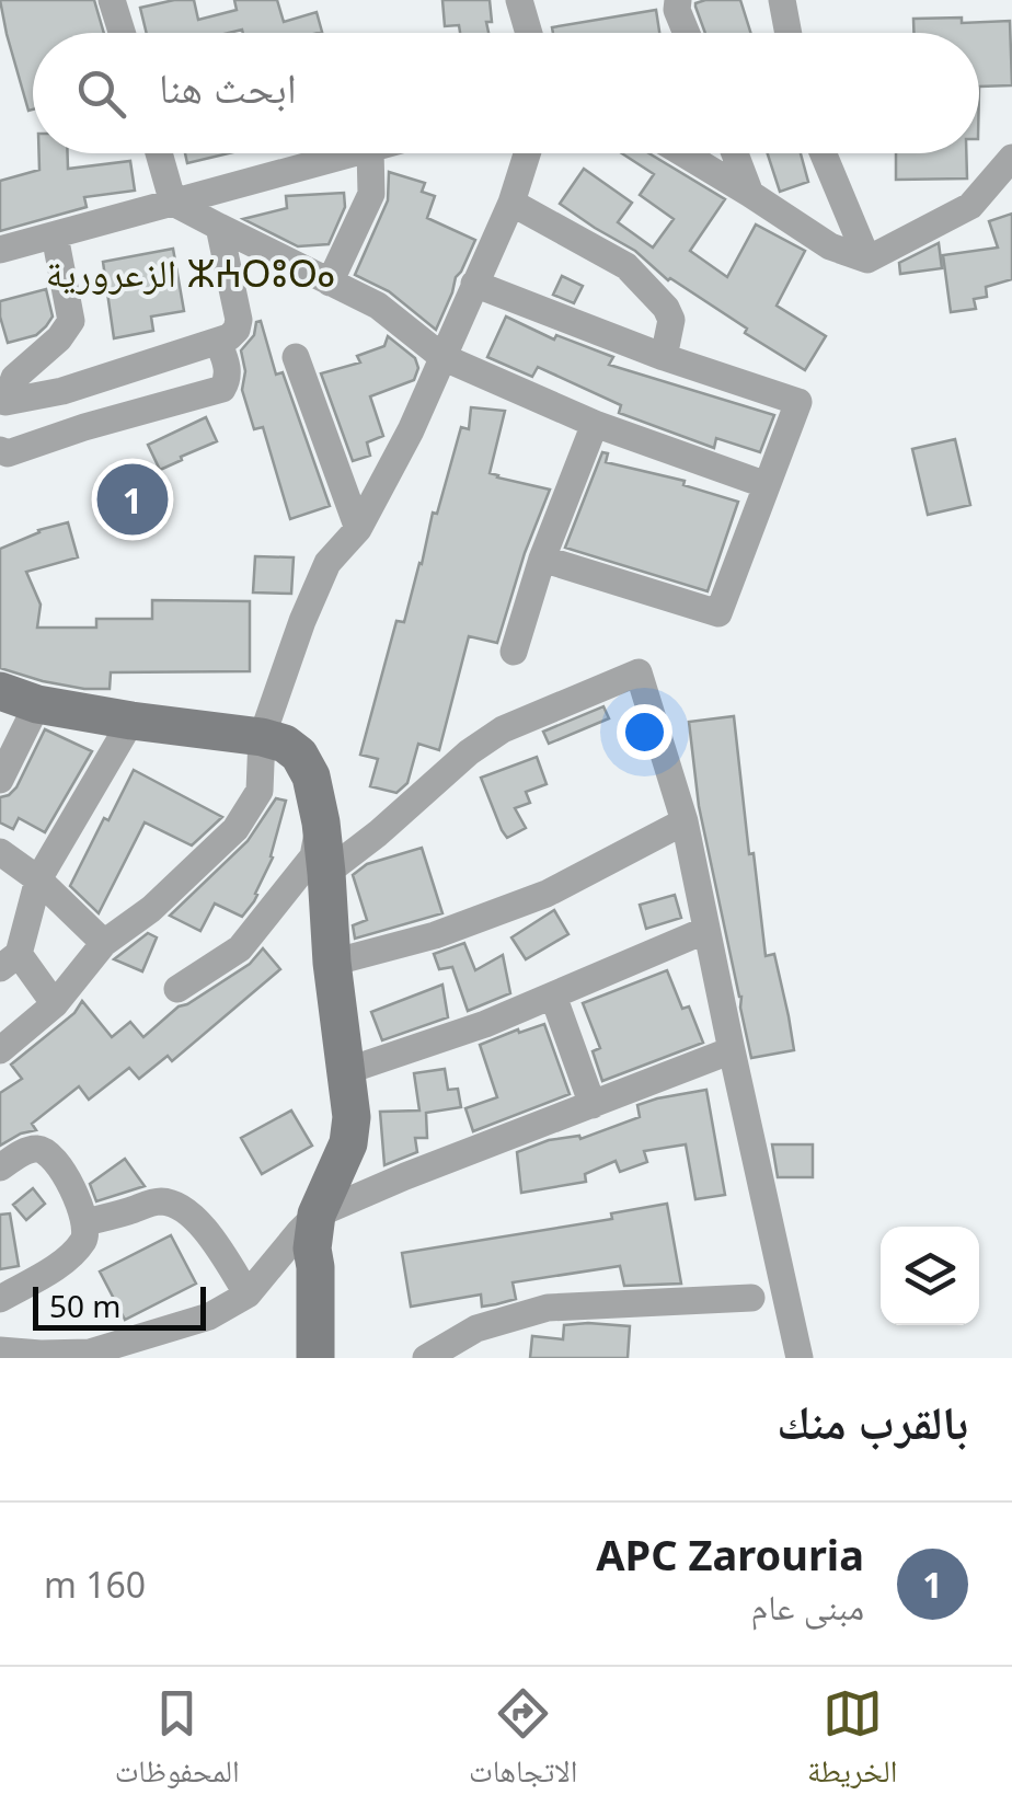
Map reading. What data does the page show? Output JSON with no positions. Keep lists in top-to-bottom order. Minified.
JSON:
{"districts":["الزعرورية ⵣⵄⵔⵓⵔⴰ"],"scale_bar":"50 m","page":{"search":"ابحث هنا","pins":"1","scale":"50 m","heading":"بالقرب منك","list":[{"mark":"1","name":"APC Zarouria","note":"مبنى عام","value":"160 m"}],"nav":["الخريطة","الاتجاهات","المحفوظات"]}}
